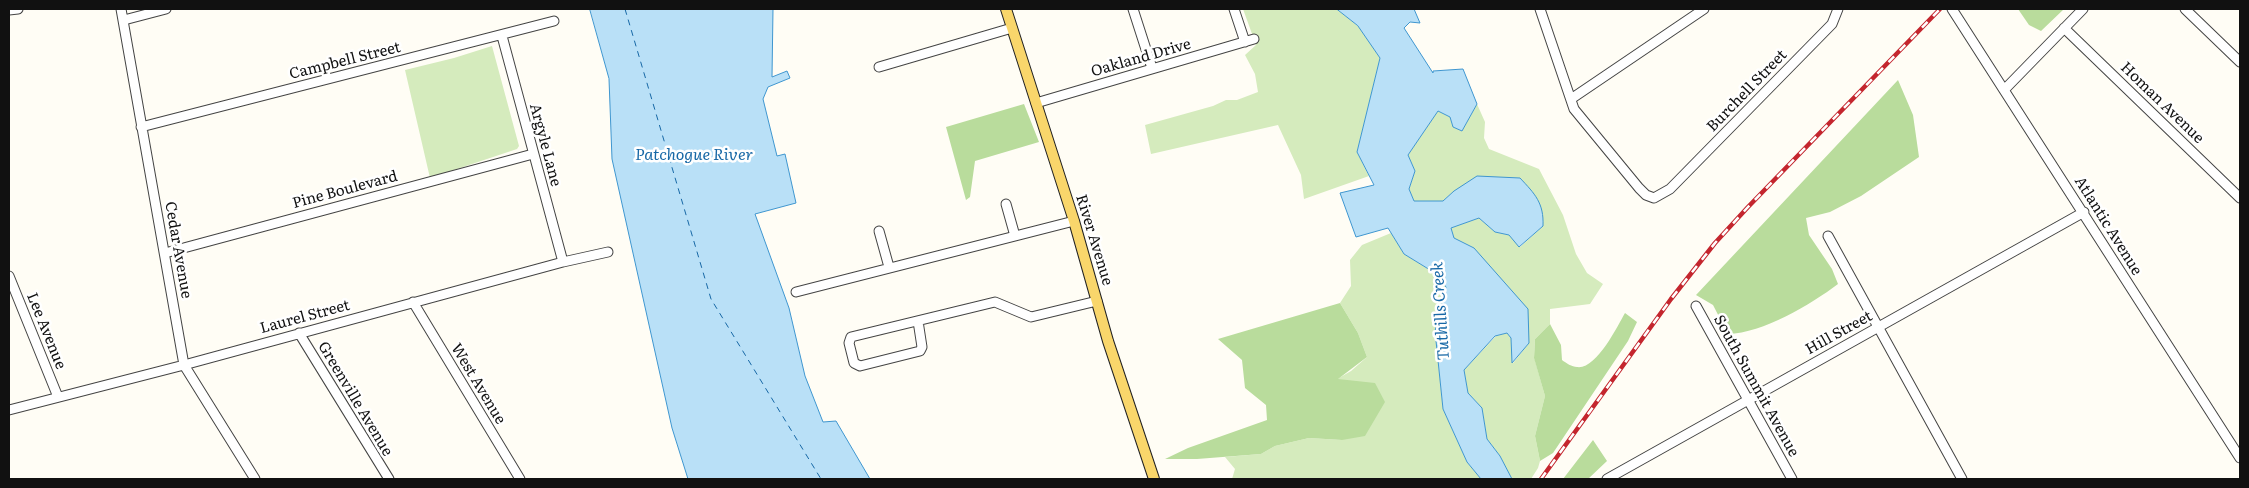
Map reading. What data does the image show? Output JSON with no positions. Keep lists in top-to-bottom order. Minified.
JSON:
{"streets":{"main road":["River Avenue"],"street":["Oakland Drive","Campbell Street","Burchell Street","Homan Avenue","Argyle Lane","Pine Boulevard","Atlantic Avenue","Cedar Avenue","Laurel Street","Lee Avenue","Hill Street","West Avenue","South Summit Avenue","Greenville Avenue"]},"crossings":[["Oakland Drive","River Avenue"],["Campbell Street","Argyle Lane"],["Campbell Street","Cedar Avenue"],["Argyle Lane","Pine Boulevard"],["Argyle Lane","Laurel Street"],["Pine Boulevard","Cedar Avenue"],["Atlantic Avenue","Hill Street"],["Cedar Avenue","Laurel Street"],["Laurel Street","Lee Avenue"],["Laurel Street","West Avenue"],["Laurel Street","Greenville Avenue"],["Hill Street","South Summit Avenue"]],"water":["Patchogue River","Tuthills Creek"]}
